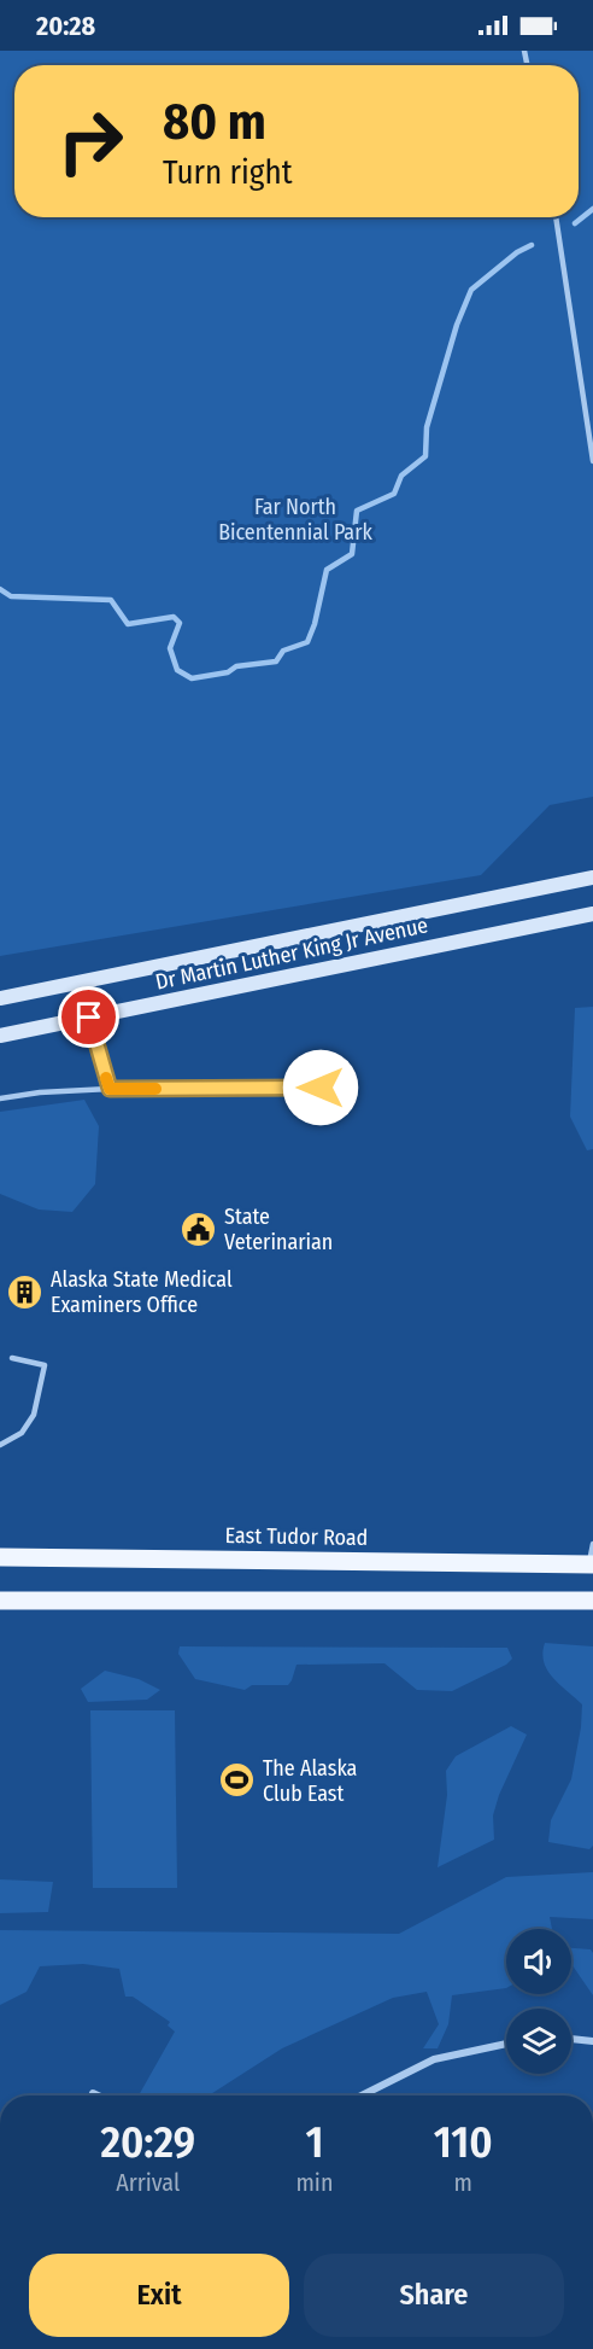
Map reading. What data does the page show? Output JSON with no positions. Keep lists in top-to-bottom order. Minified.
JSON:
{"streets":{"main road":["East Tudor Road"],"street":["Dr Martin Luther King Jr Avenue"]},"parks":["Far North Bicentennial Park"],"places":{"public building":["State Veterinarian"],"building":["Alaska State Medical Examiners Office"],"sports":["The Alaska Club East"]},"page":{"status":"20:28","turn":["80 m","Turn right"],"eta":["20:29","Arrival","1","min","110","m"],"buttons":["Exit","Share"]}}
